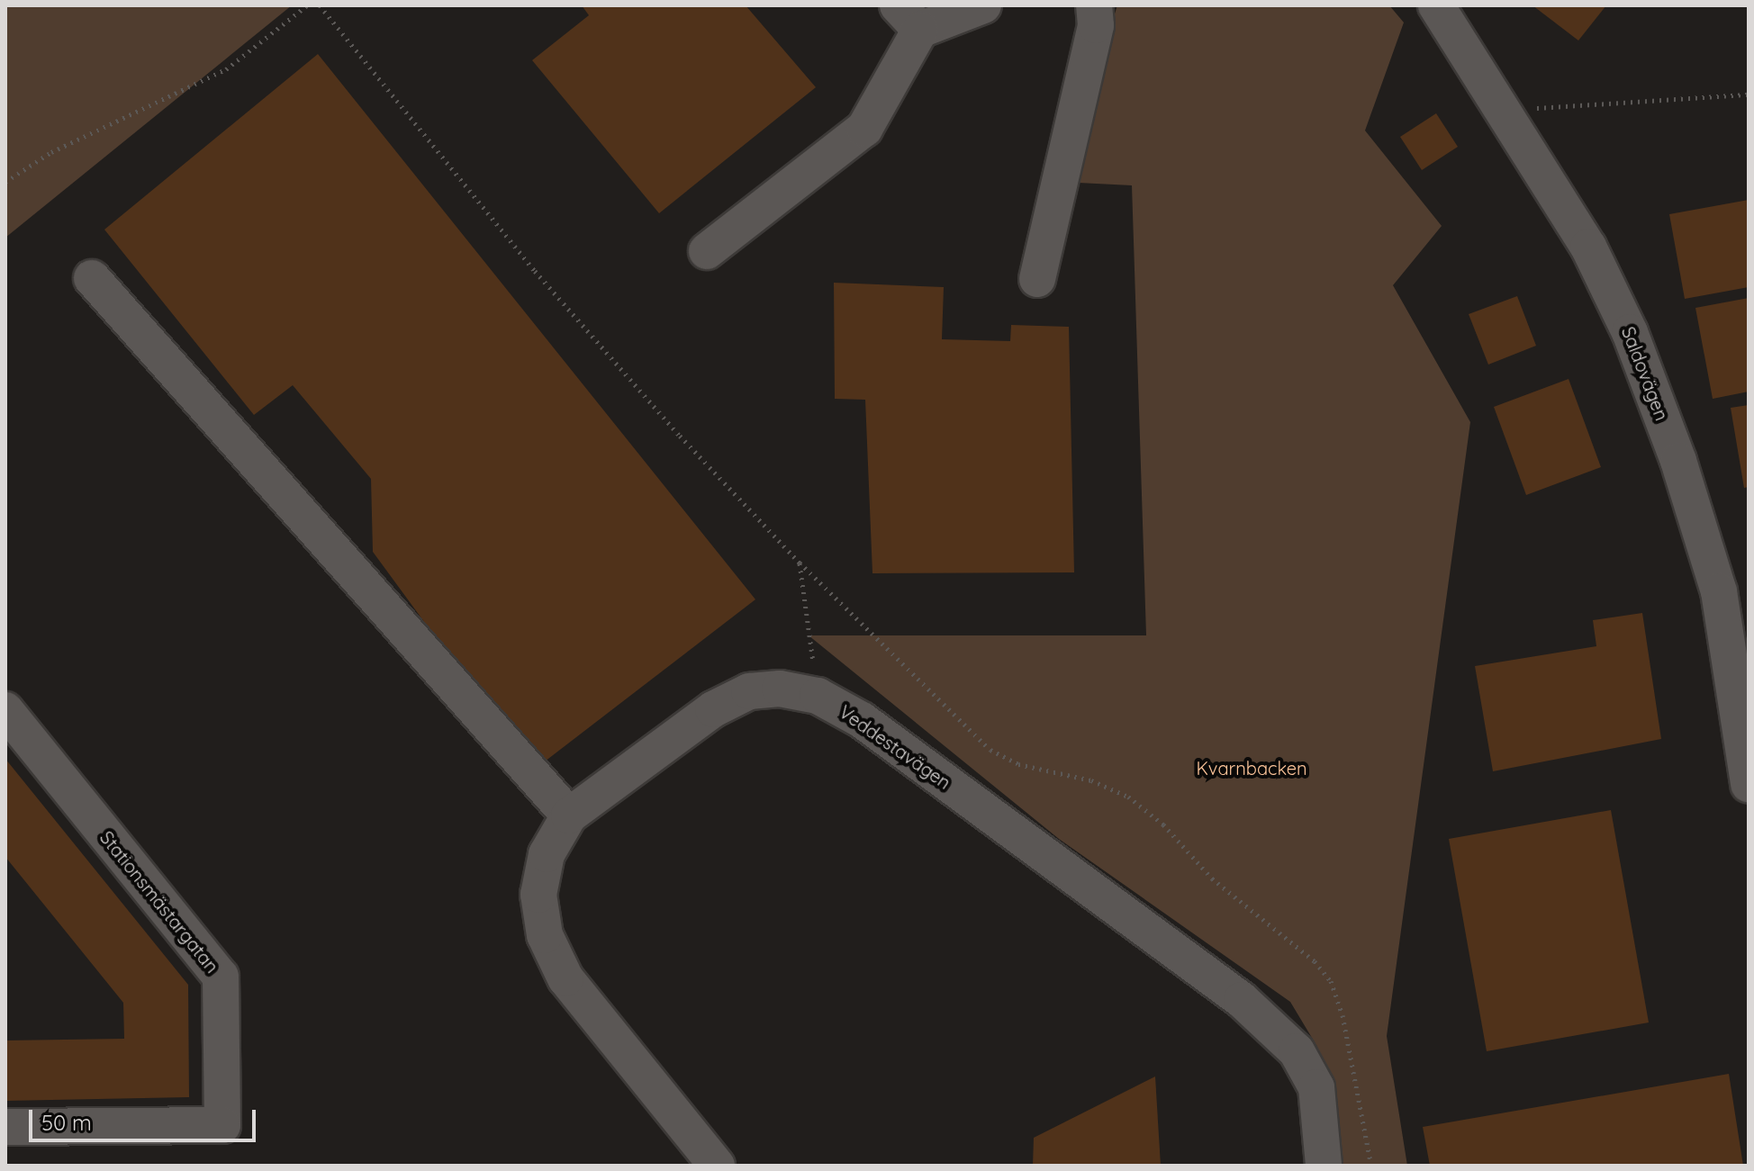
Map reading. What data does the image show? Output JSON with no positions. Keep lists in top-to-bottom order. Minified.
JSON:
{"streets":{"street":["Saldovägen","Veddestavägen","Stationsmästargatan"]},"parks":["Kvarnbacken"],"scale_bar":"50 m"}
